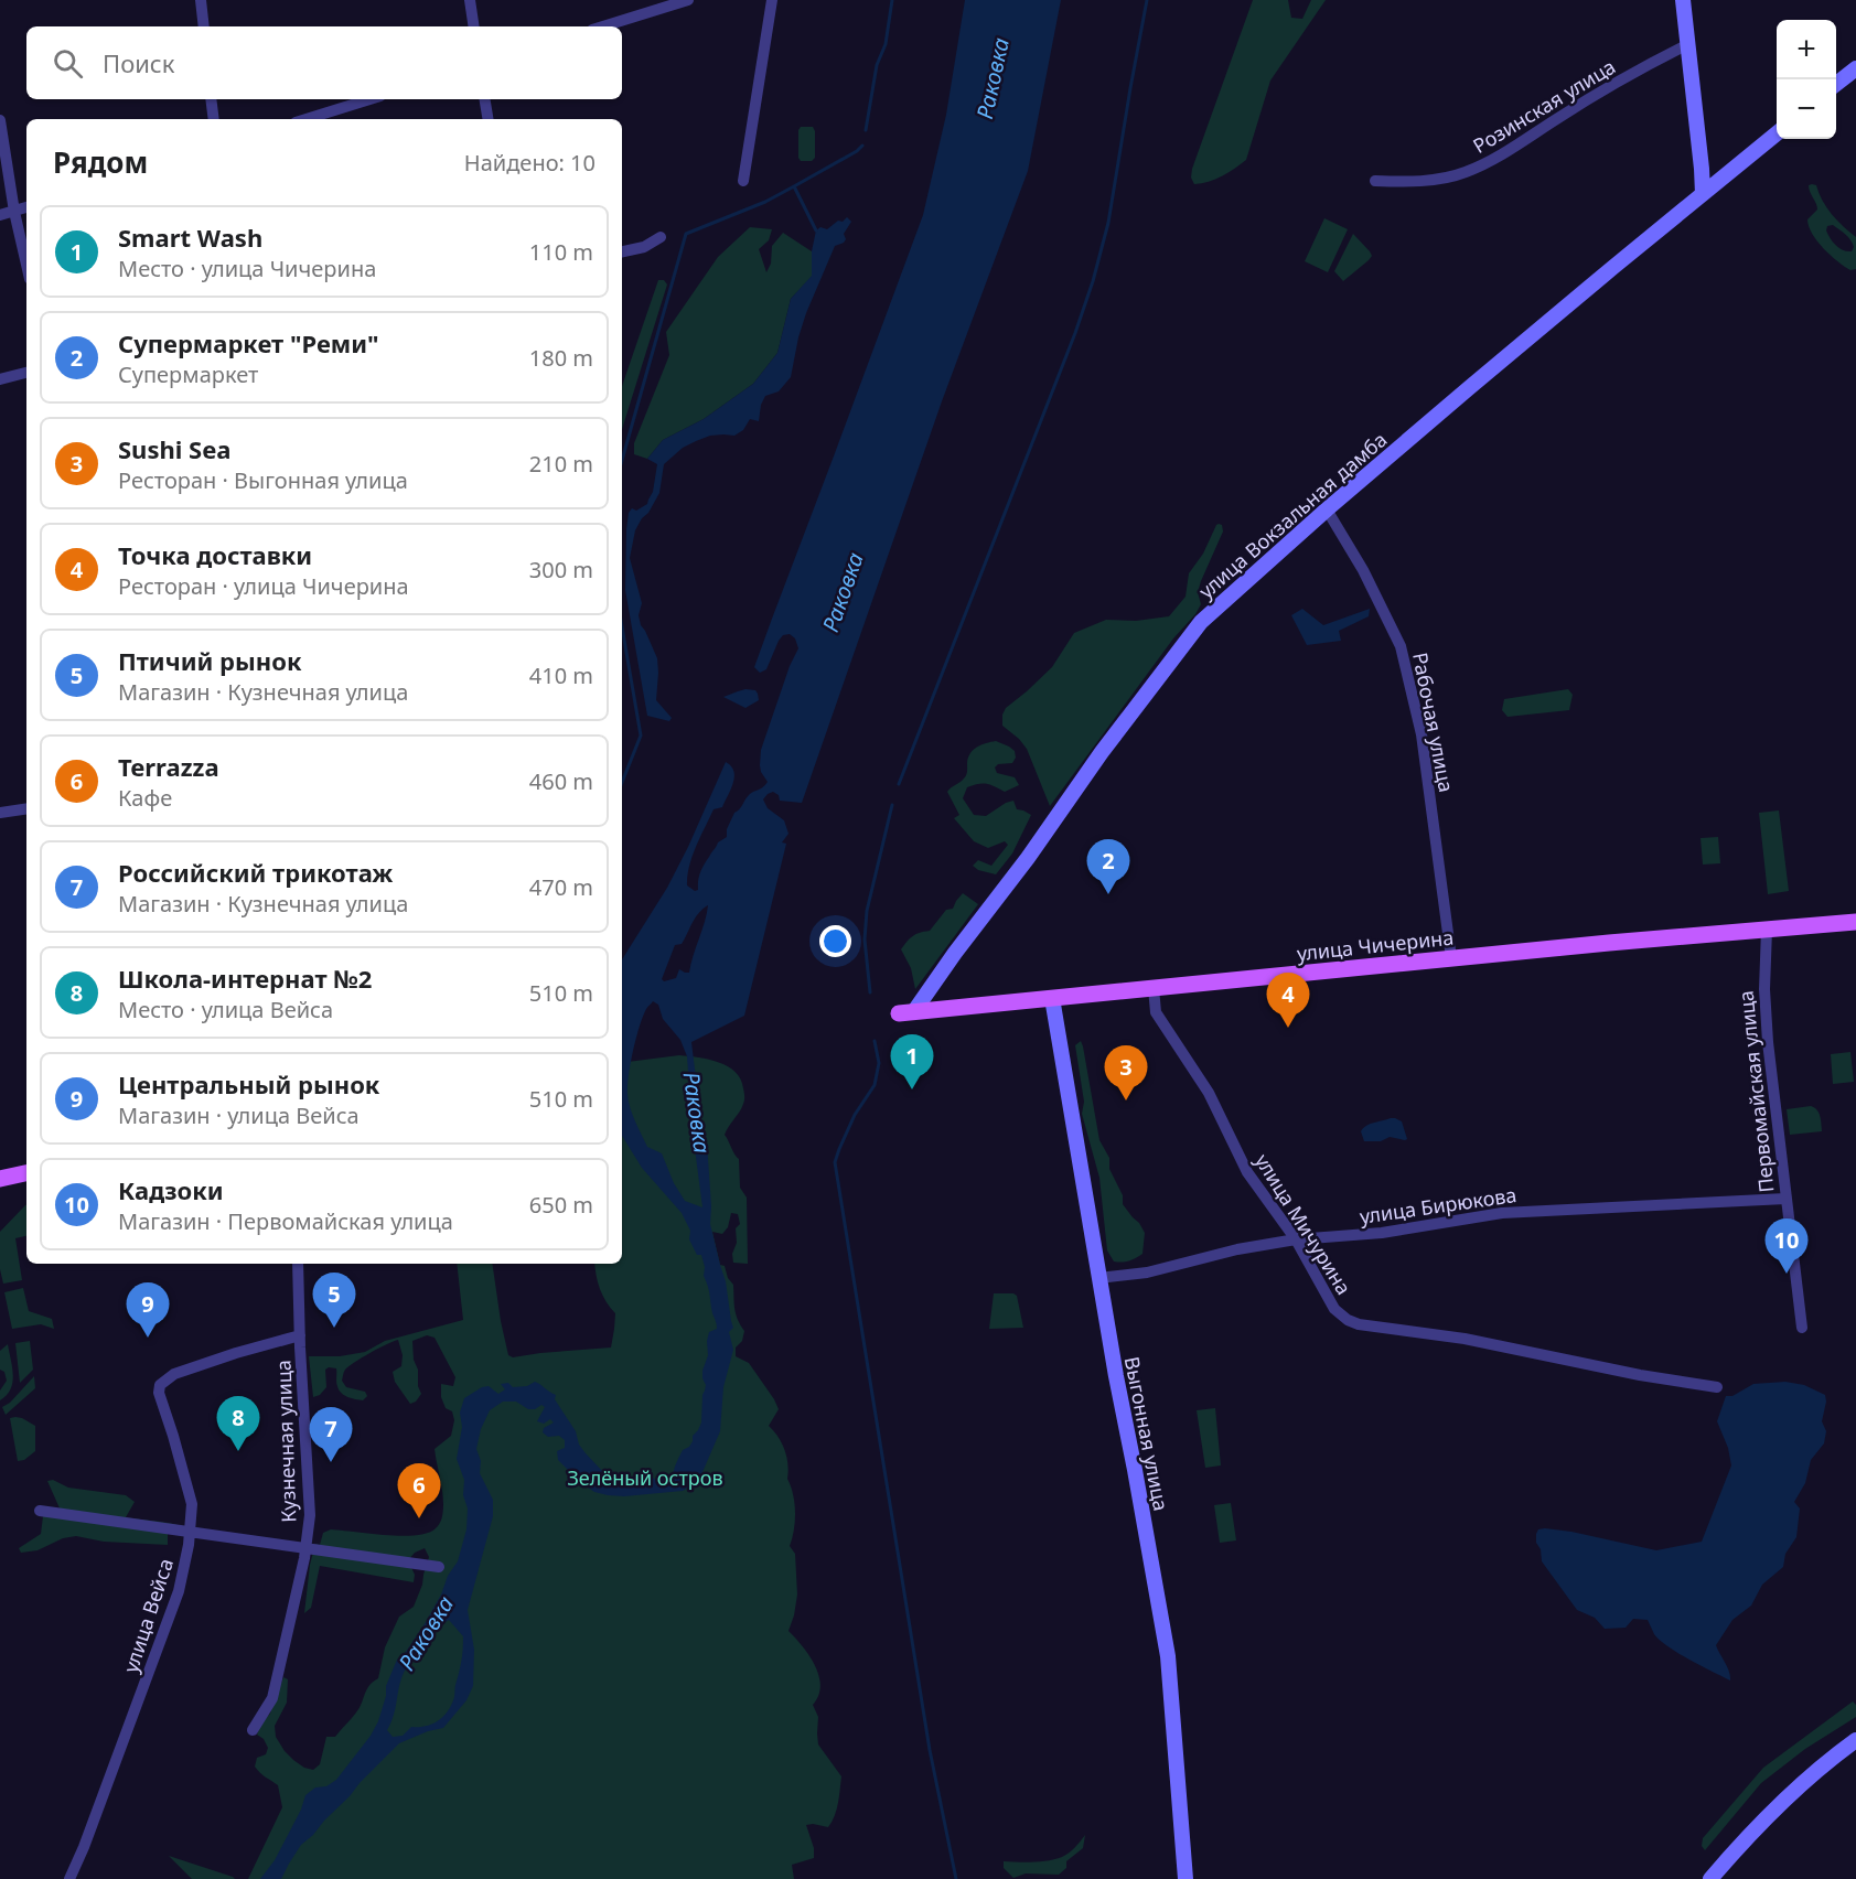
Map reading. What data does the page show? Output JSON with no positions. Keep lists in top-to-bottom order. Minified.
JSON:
{"streets":{"main road":["улица Чичерина"],"street":["Розинская улица","улица Вокзальная дамба","Рабочая улица","Первомайская улица","улица Бирюкова","улица Мичурина","Выгонная улица","Кузнечная улица","улица Вейса"]},"crossings":[["улица Вокзальная дамба","Рабочая улица"],["улица Вокзальная дамба","улица Чичерина"],["Рабочая улица","улица Чичерина"],["улица Чичерина","Первомайская улица"],["улица Чичерина","улица Мичурина"],["улица Чичерина","Выгонная улица"],["Первомайская улица","улица Бирюкова"],["улица Бирюкова","улица Мичурина"],["улица Бирюкова","Выгонная улица"],["Кузнечная улица","улица Вейса"]],"water":["Раковка"],"parks":["Зелёный остров"],"page":{"map_buttons":["+","−"],"search":"Поиск","heading":["Рядом","Найдено: 10"],"list":[{"mark":"1","name":"Smart Wash","note":"Место · улица Чичерина","value":"110 m"},{"mark":"2","name":"Супермаркет \"Реми\"","note":"Супермаркет","value":"180 m"},{"mark":"3","name":"Sushi Sea","note":"Ресторан · Выгонная улица","value":"210 m"},{"mark":"4","name":"Точка доставки","note":"Ресторан · улица Чичерина","value":"300 m"},{"mark":"5","name":"Птичий рынок","note":"Магазин · Кузнечная улица","value":"410 m"},{"mark":"6","name":"Terrazza","note":"Кафе","value":"460 m"},{"mark":"7","name":"Российский трикотаж","note":"Магазин · Кузнечная улица","value":"470 m"},{"mark":"8","name":"Школа-интернат №2","note":"Место · улица Вейса","value":"510 m"},{"mark":"9","name":"Центральный рынок","note":"Магазин · улица Вейса","value":"510 m"},{"mark":"10","name":"Кадзоки","note":"Магазин · Первомайская улица","value":"650 m"}],"pins":["2","4","1","3","10","5","9","8","7","6"]}}
